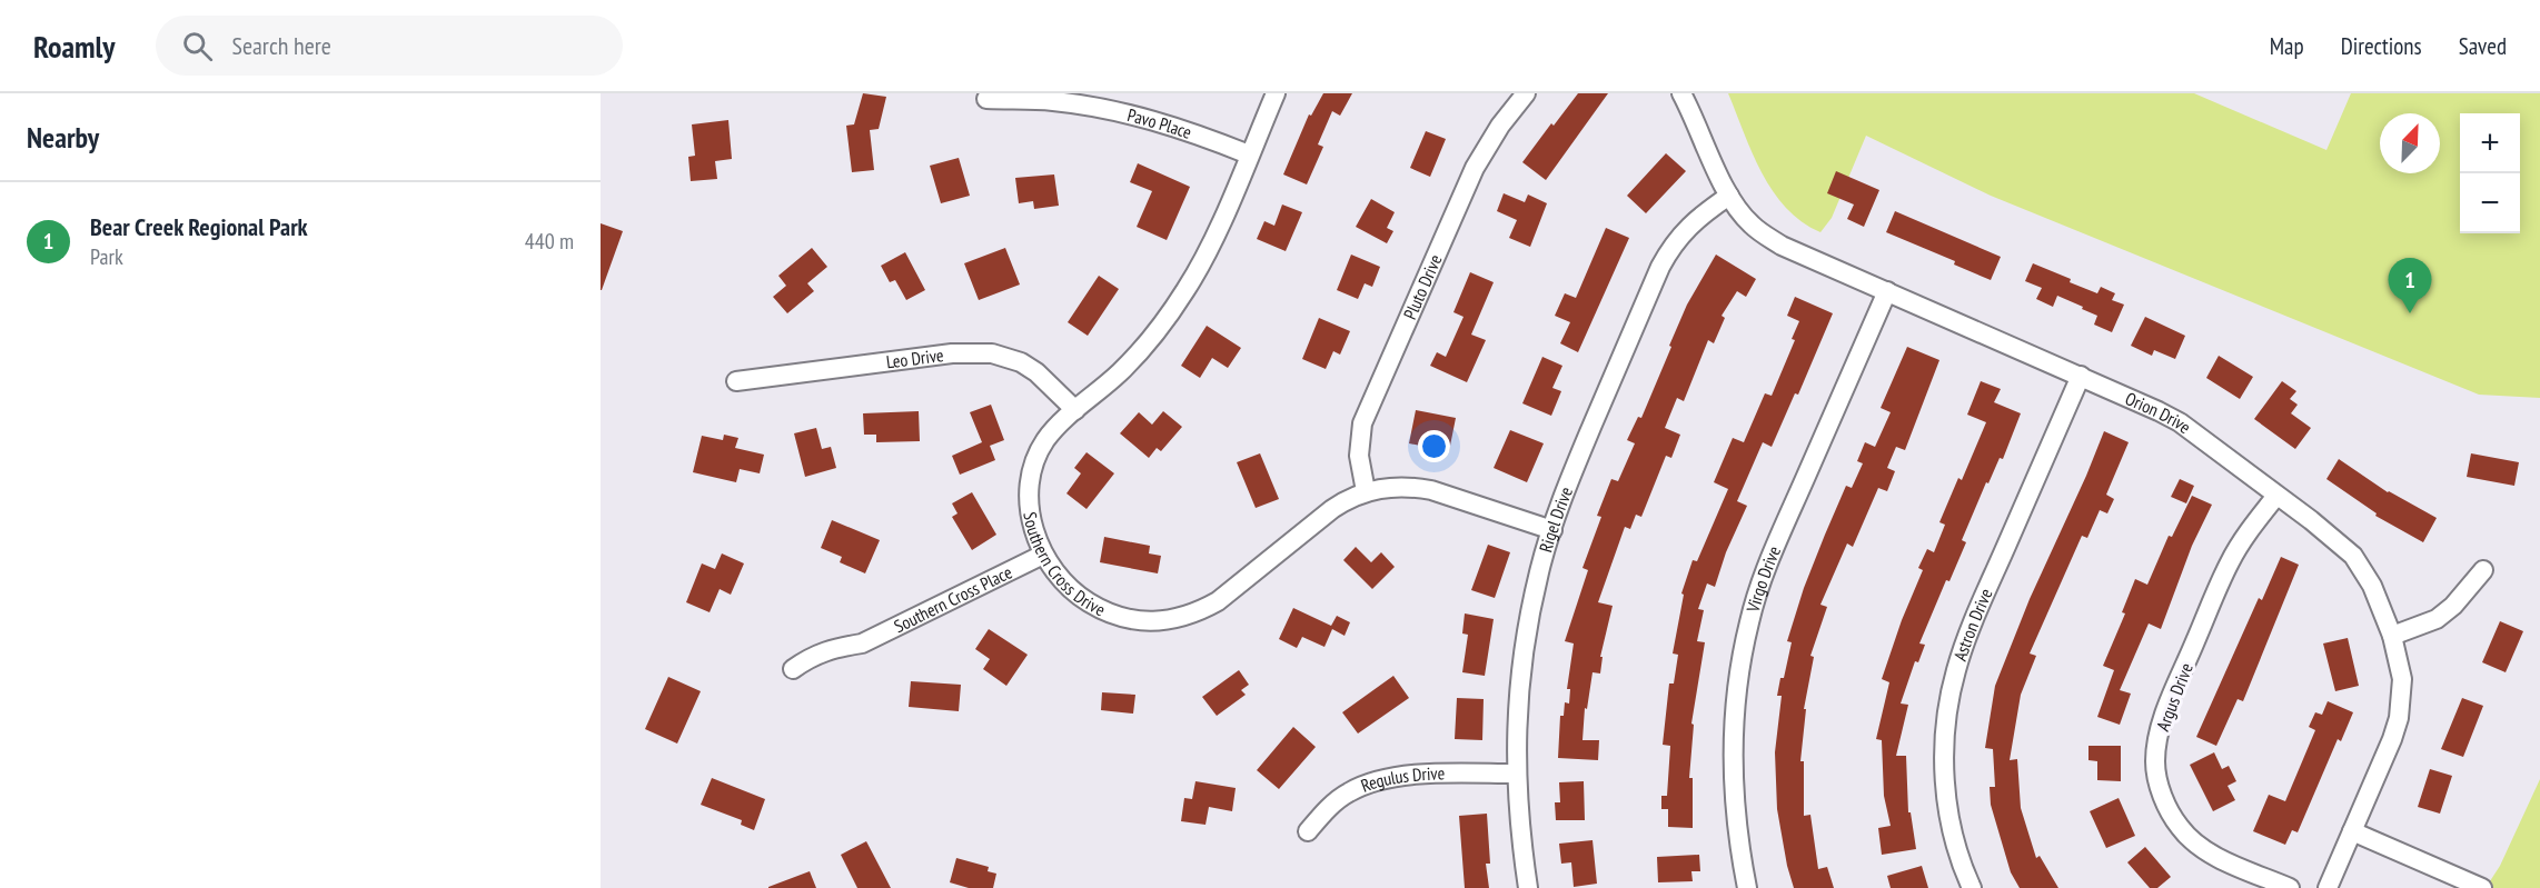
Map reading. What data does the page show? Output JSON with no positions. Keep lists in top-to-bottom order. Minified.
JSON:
{"streets":{"street":["Pavo Place","Pluto Drive","Leo Drive","Orion Drive","Rigel Drive","Southern Cross Drive","Virgo Drive","Southern Cross Place","Astron Drive","Argus Drive","Regulus Drive"]},"crossings":[["Pavo Place","Southern Cross Drive"],["Pluto Drive","Southern Cross Drive"],["Leo Drive","Southern Cross Drive"],["Orion Drive","Rigel Drive"],["Orion Drive","Virgo Drive"],["Orion Drive","Astron Drive"],["Orion Drive","Argus Drive"],["Rigel Drive","Southern Cross Drive"],["Rigel Drive","Regulus Drive"],["Southern Cross Drive","Southern Cross Place"]],"north":"top right","page":{"header":"Roamly","search":"Search here","nav":["Map","Directions","Saved"],"heading":"Nearby","map_buttons":["+","−"],"list":[{"mark":"1","name":"Bear Creek Regional Park","note":"Park","value":"440 m"}],"pins":"1"}}
